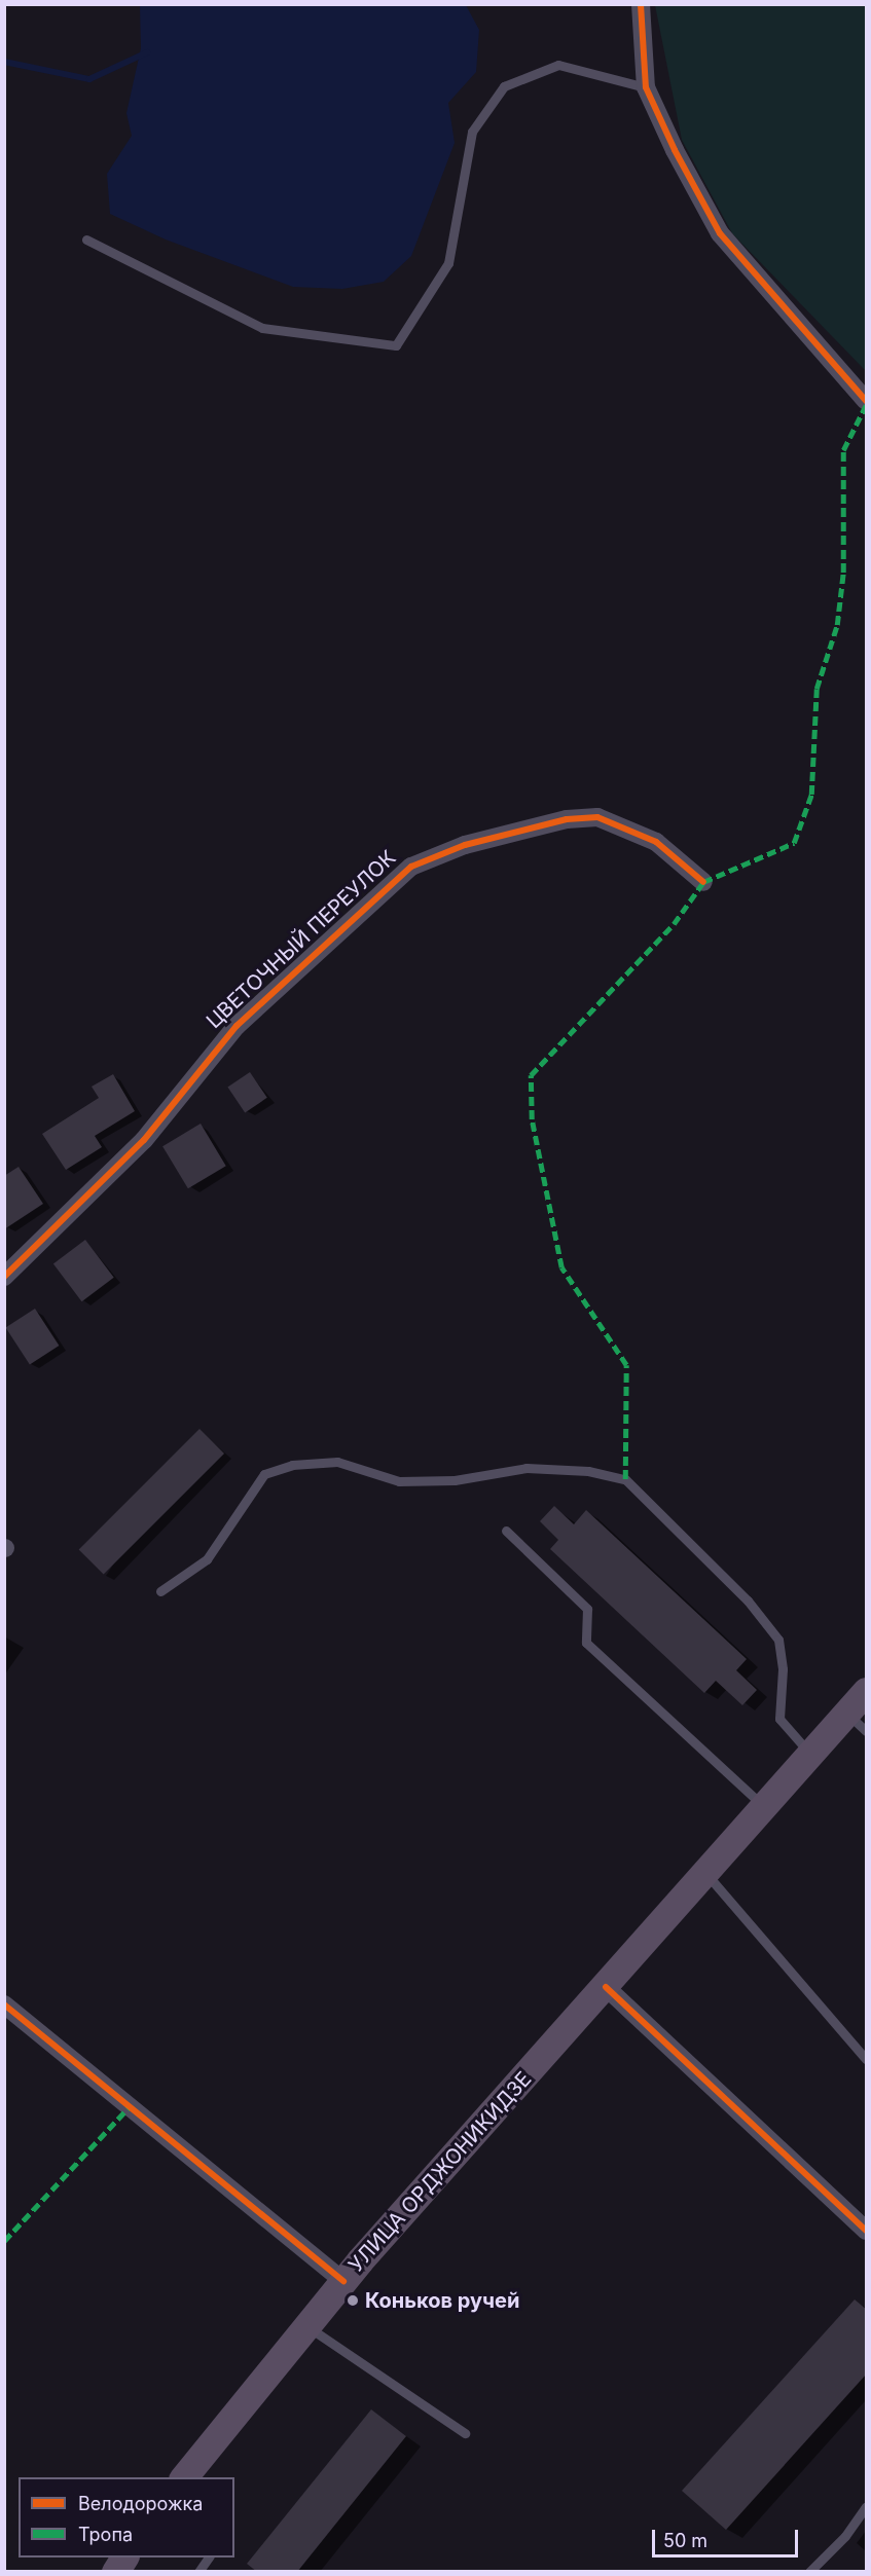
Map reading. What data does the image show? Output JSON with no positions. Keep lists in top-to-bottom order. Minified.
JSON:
{"streets":{"main road":["УЛИЦА ОРДЖОНИКИДЗЕ"],"street":["ЦВЕТОЧНЫЙ ПЕРЕУЛОК"]},"places":["Коньков ручей"],"legend":["Велодорожка","Тропа"],"scale_bar":"50 m"}
